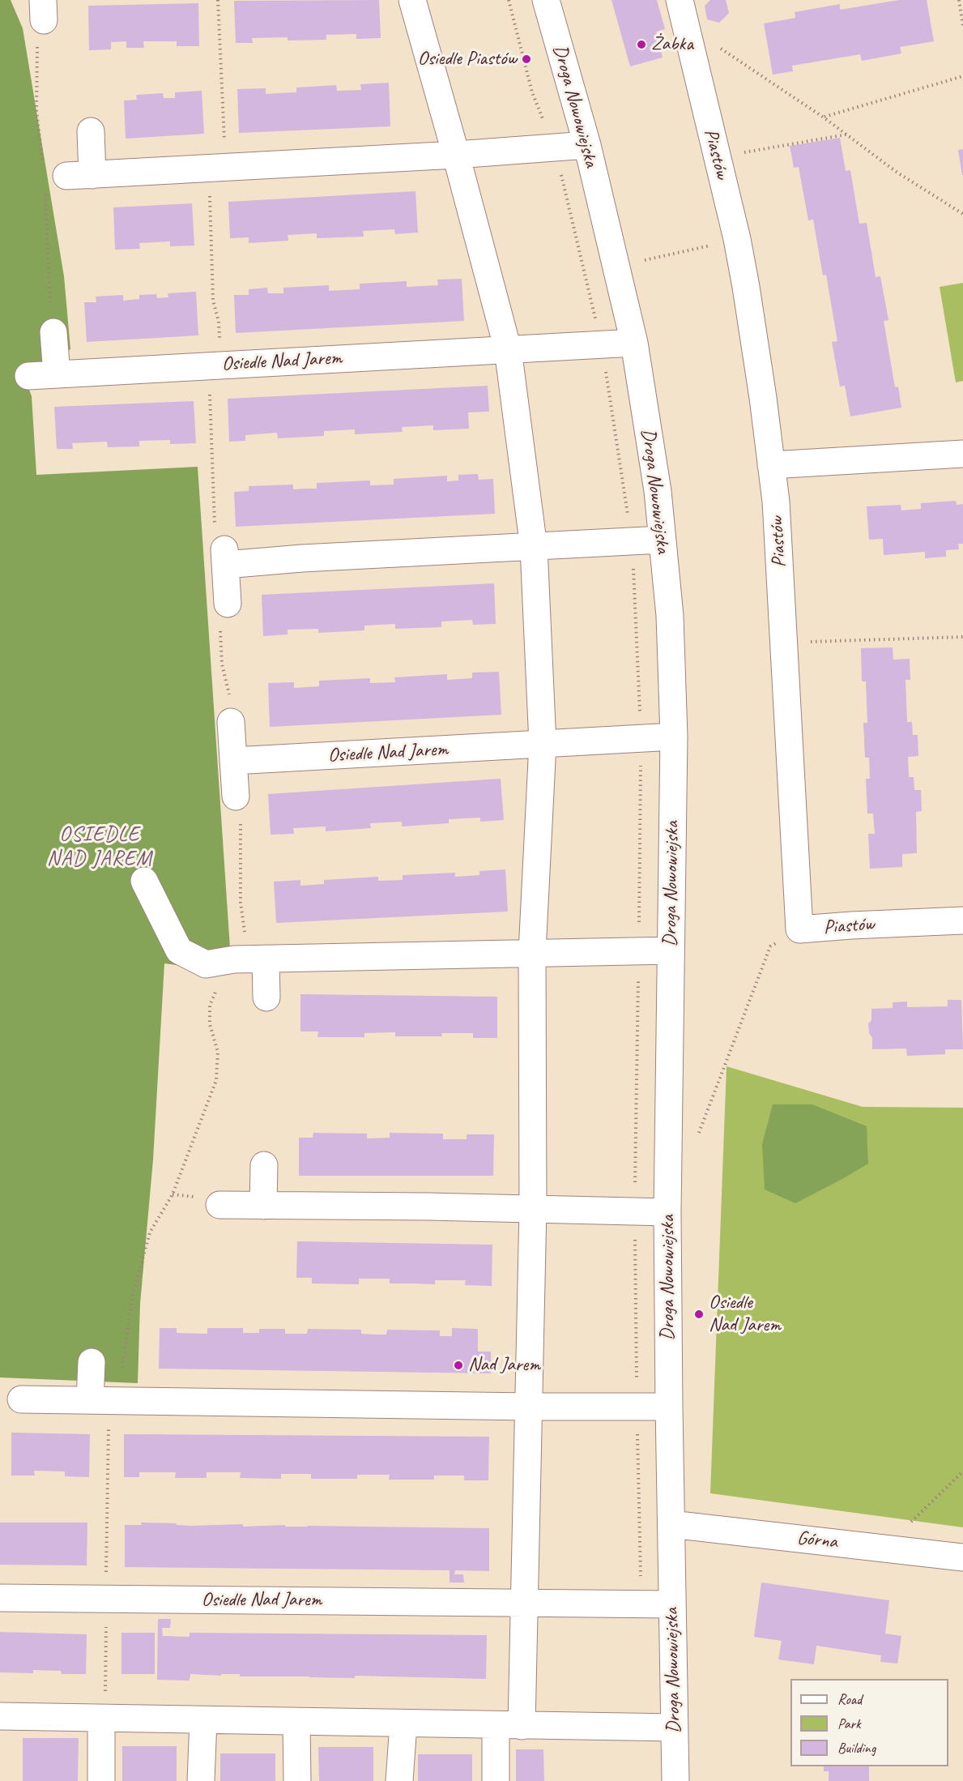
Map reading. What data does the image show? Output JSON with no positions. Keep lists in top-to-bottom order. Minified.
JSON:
{"streets":{"street":["Droga Nowowiejska","Piastów","Osiedle Nad Jarem","Górna"]},"crossings":[["Droga Nowowiejska","Osiedle Nad Jarem"],["Droga Nowowiejska","Górna"]],"districts":["OSIEDLE NAD JAREM"],"places":["Żabka","Osiedle Piastów","Osiedle Nad Jarem","Nad Jarem"],"legend":["Road","Park","Building"]}
